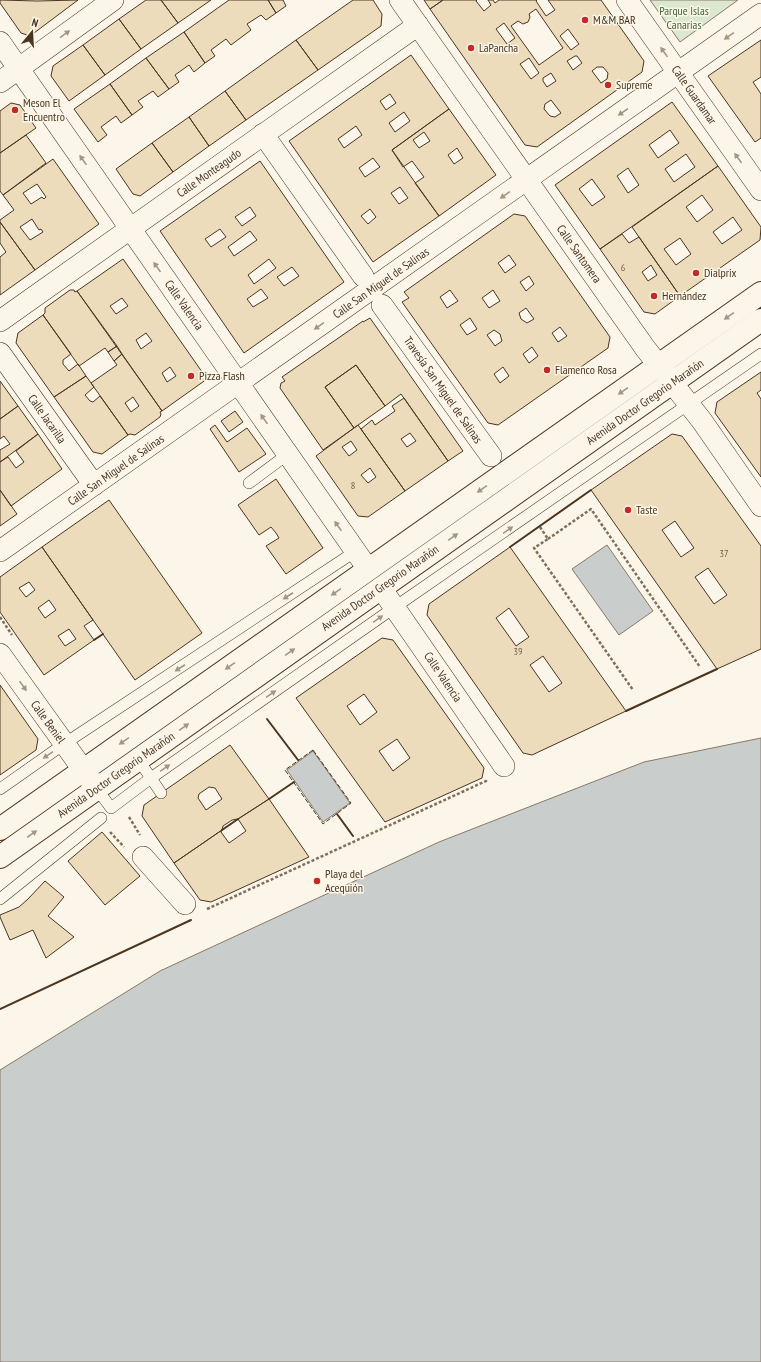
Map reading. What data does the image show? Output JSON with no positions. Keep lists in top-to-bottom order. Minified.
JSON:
{"streets":{"street":["Calle Guardamar","Calle Monteagudo","Calle Santomera","Calle San Miguel de Salinas","Calle Valencia","Travesía San Miguel de Salinas","Avenida Doctor Gregorio Marañón","Calle Jacarilla","Calle Beniel"]},"crossings":[["Calle Guardamar","Calle San Miguel de Salinas"],["Calle Monteagudo","Calle Santomera"],["Calle Monteagudo","Calle Valencia"],["Calle Santomera","Calle San Miguel de Salinas"],["Calle Santomera","Avenida Doctor Gregorio Marañón"],["Calle San Miguel de Salinas","Calle Valencia"],["Calle San Miguel de Salinas","Calle Jacarilla"],["Calle Valencia","Avenida Doctor Gregorio Marañón"],["Travesía San Miguel de Salinas","Avenida Doctor Gregorio Marañón"],["Avenida Doctor Gregorio Marañón","Calle Beniel"]],"one_way":["Calle Guardamar","Calle San Miguel de Salinas","Calle Valencia","Calle Beniel"],"parks":["Parque Islas Canarias"],"places":["M&M BAR","LaPancha","Supreme","Meson El Encuentro","Dialprix","Hernández","Flamenco Rosa","Pizza Flash","Taste","Playa del Acequión"],"house_numbers":["6","8","37","39"],"north":"top"}
